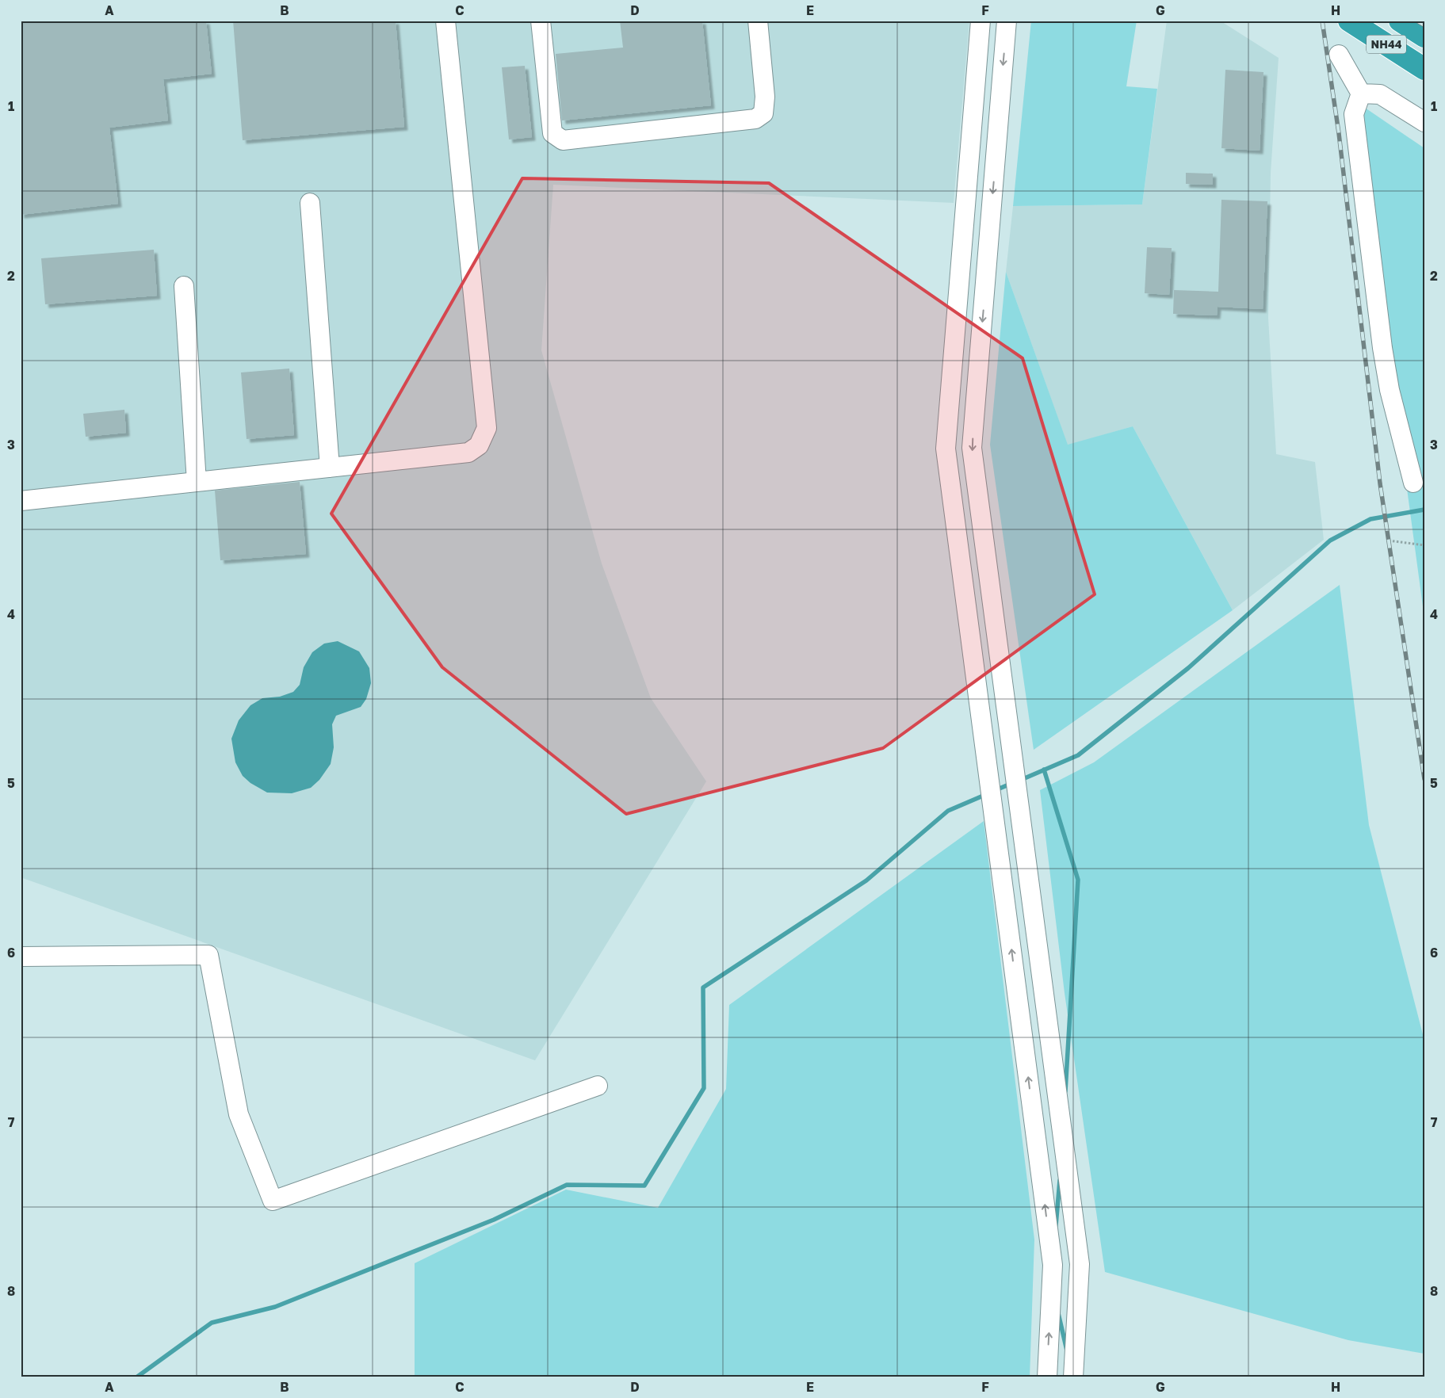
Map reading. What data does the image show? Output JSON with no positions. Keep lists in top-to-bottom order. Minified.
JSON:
{"streets":{"highway":["NH44"]},"grid":{"columns":["A","B","C","D","E","F","G","H"],"rows":["1","2","3","4","5","6","7","8"]}}
